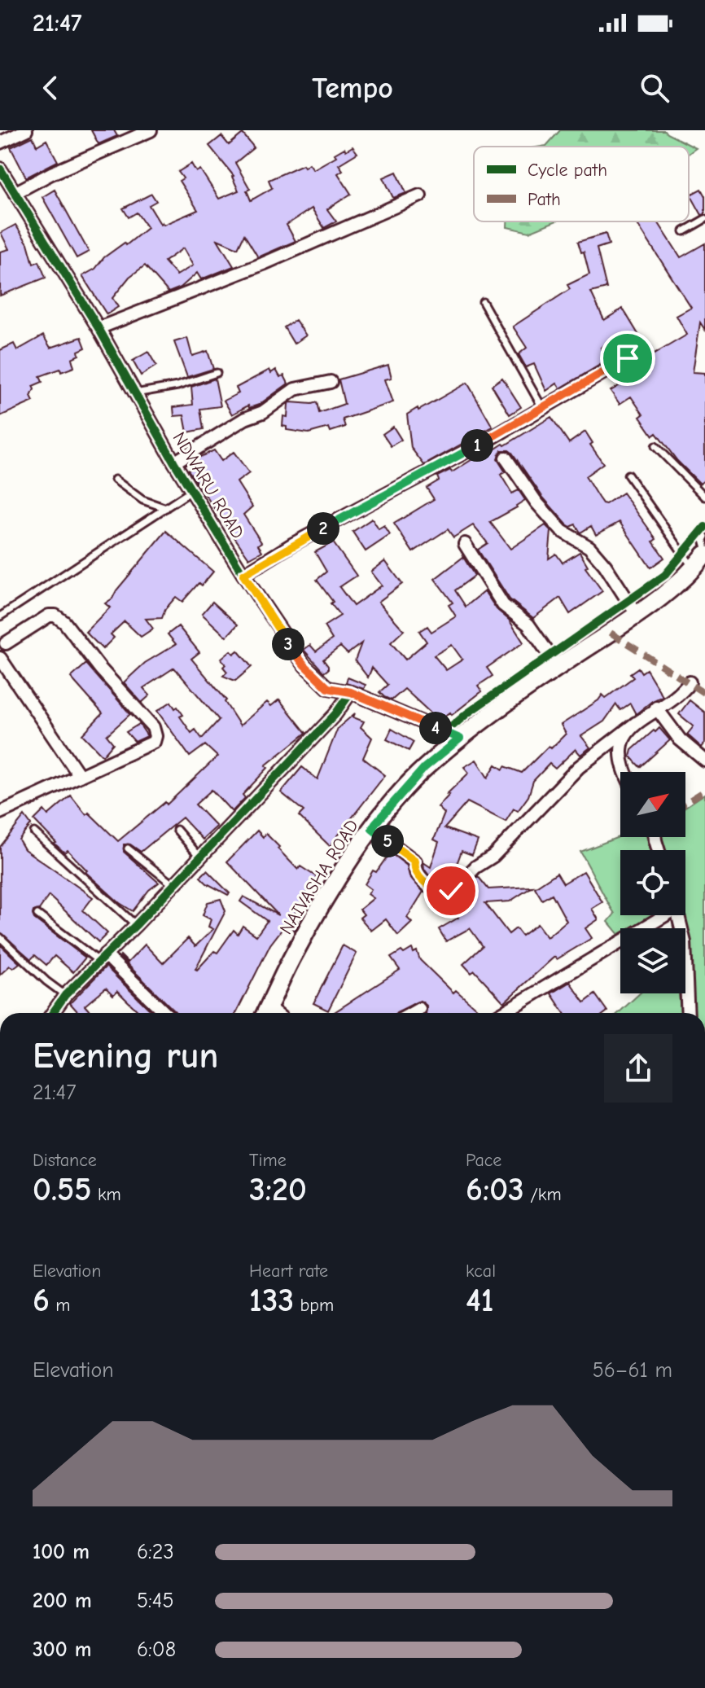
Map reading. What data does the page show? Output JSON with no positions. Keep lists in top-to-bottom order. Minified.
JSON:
{"streets":{"main road":["NAIVASHA ROAD"],"street":["NDWARU ROAD"]},"crossings":[["NDWARU ROAD","NAIVASHA ROAD"]],"legend":["Cycle path","Path"],"north":"top right","page":{"status":"21:47","header":"Tempo","pins":["1","2","3","4","5"],"heading":["Evening run","21:47"],"stats":[["Distance","0.55 km"],["Time","3:20"],["Pace","6:03 /km"],["Elevation","6 m"],["Heart rate","133 bpm"],["kcal","41"]],"chart":["Elevation","56–61 m"],"list":[{"name":"100 m","note":"6:23"},{"name":"200 m","note":"5:45"},{"name":"300 m","note":"6:08"}]}}
